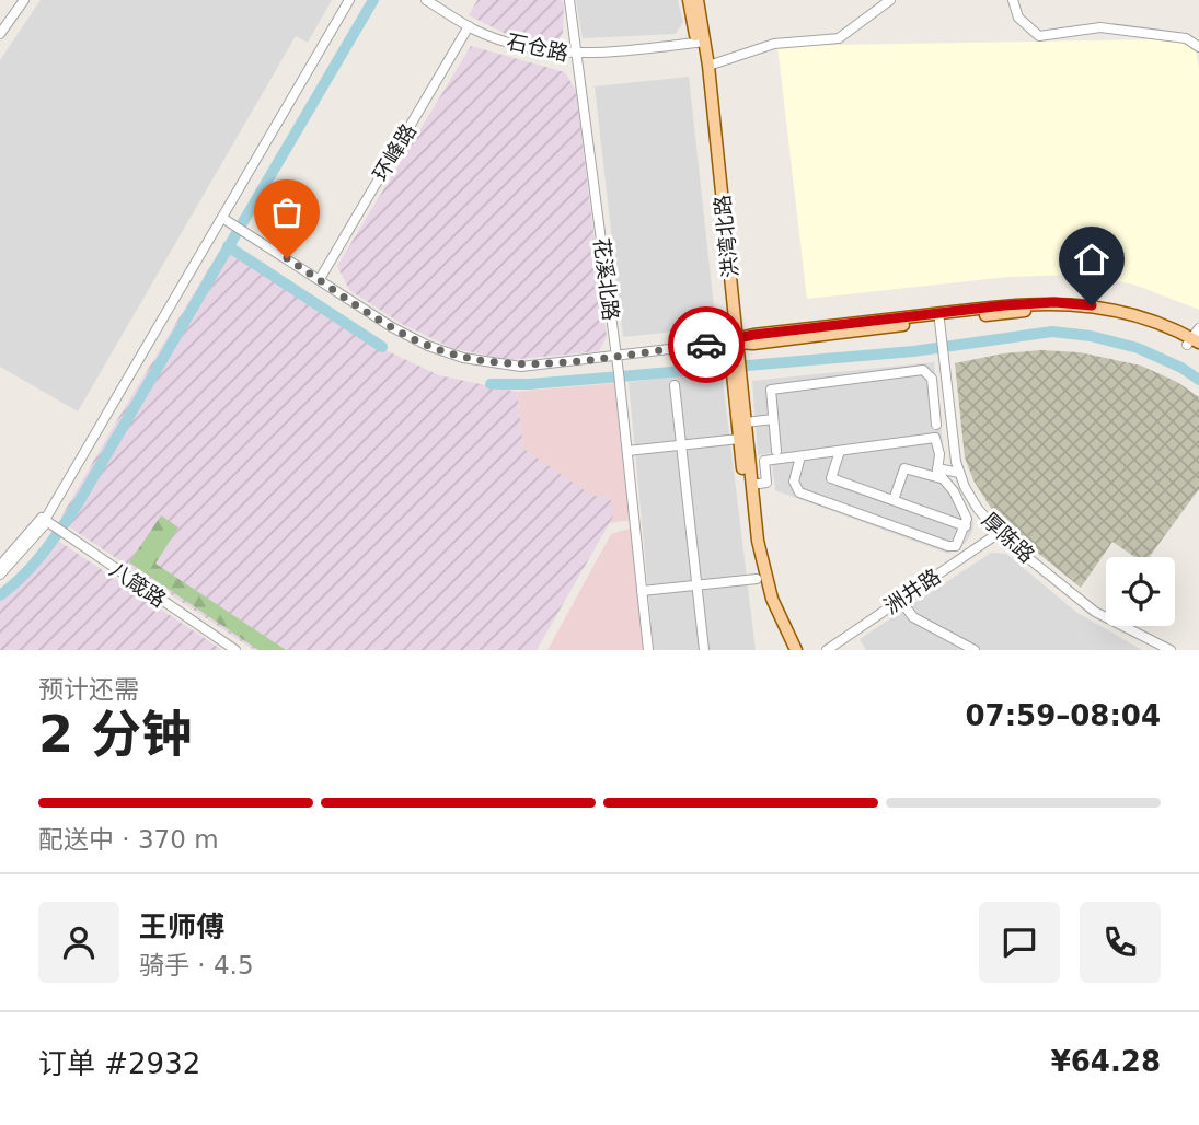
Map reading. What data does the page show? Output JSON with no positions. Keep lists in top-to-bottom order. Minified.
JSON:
{"streets":{"main road":["洪湾北路"],"street":["石仓路","环峰路","花溪北路","厚陈路","八箴路","洲井路"]},"crossings":[["石仓路","环峰路"],["石仓路","洪湾北路"],["石仓路","花溪北路"],["厚陈路","洲井路"]],"page":{"heading":["2 分钟","预计还需","07:59–08:04"],"panel":["王师傅","骑手 · 4.5","订单 #2932","¥64.28"],"bar":"配送中 · 370 m"}}
